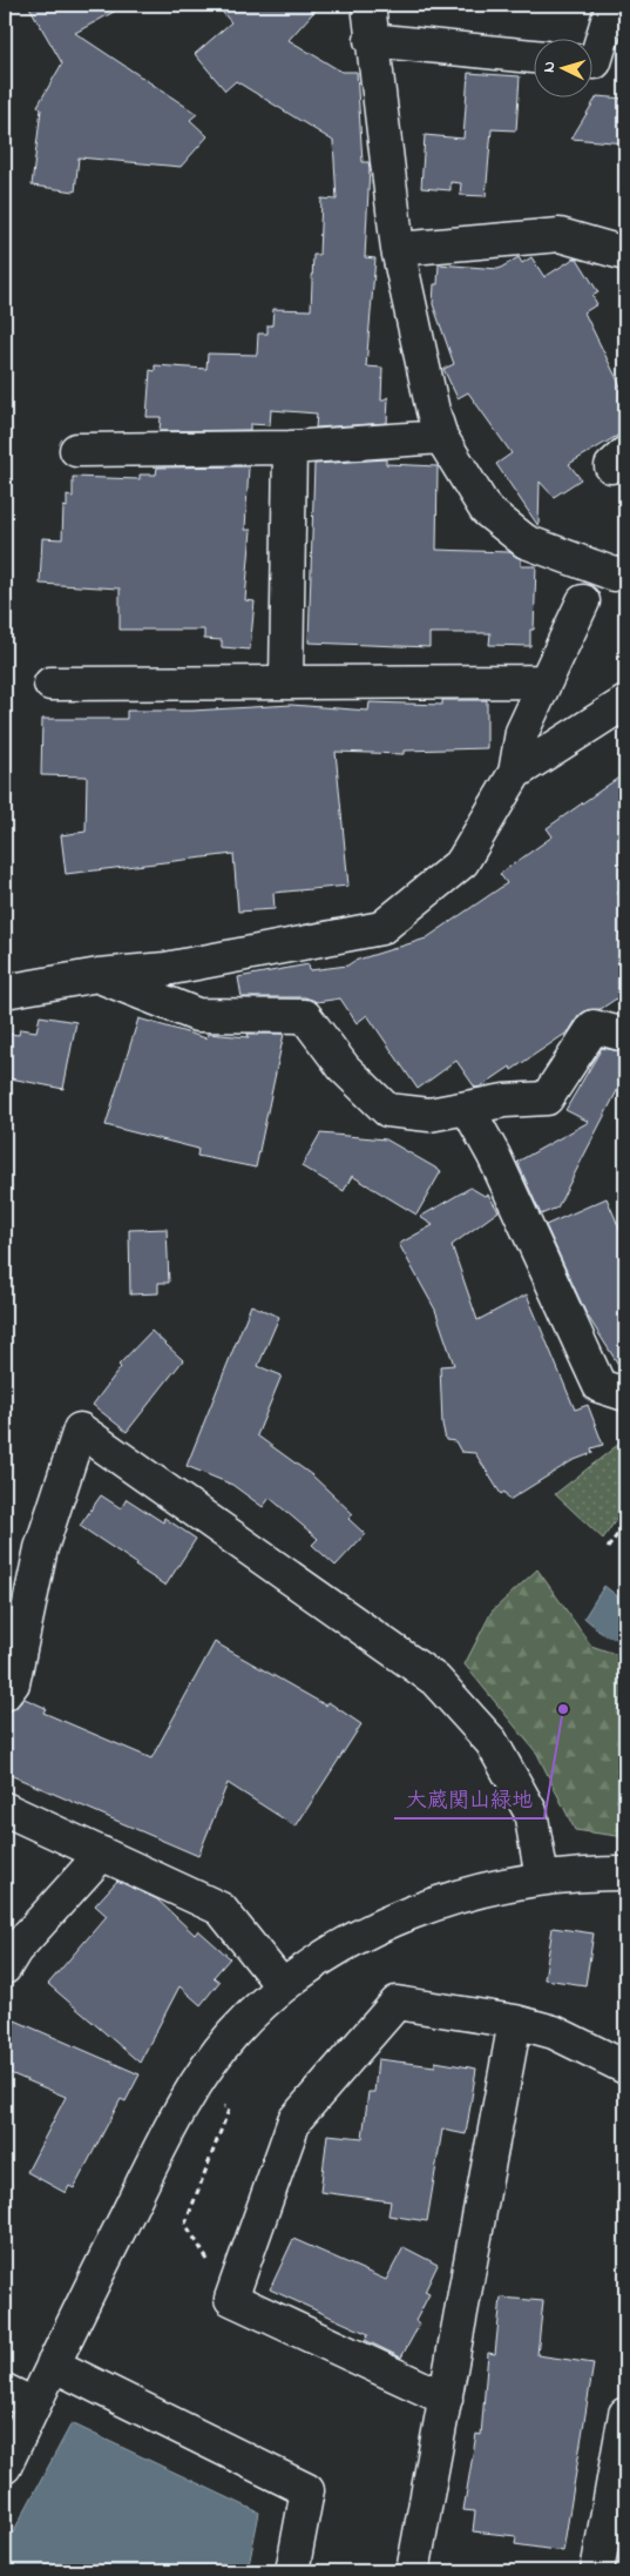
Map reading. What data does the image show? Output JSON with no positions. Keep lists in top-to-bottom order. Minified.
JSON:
{"places":["大蔵関山緑地"],"north":"left"}
